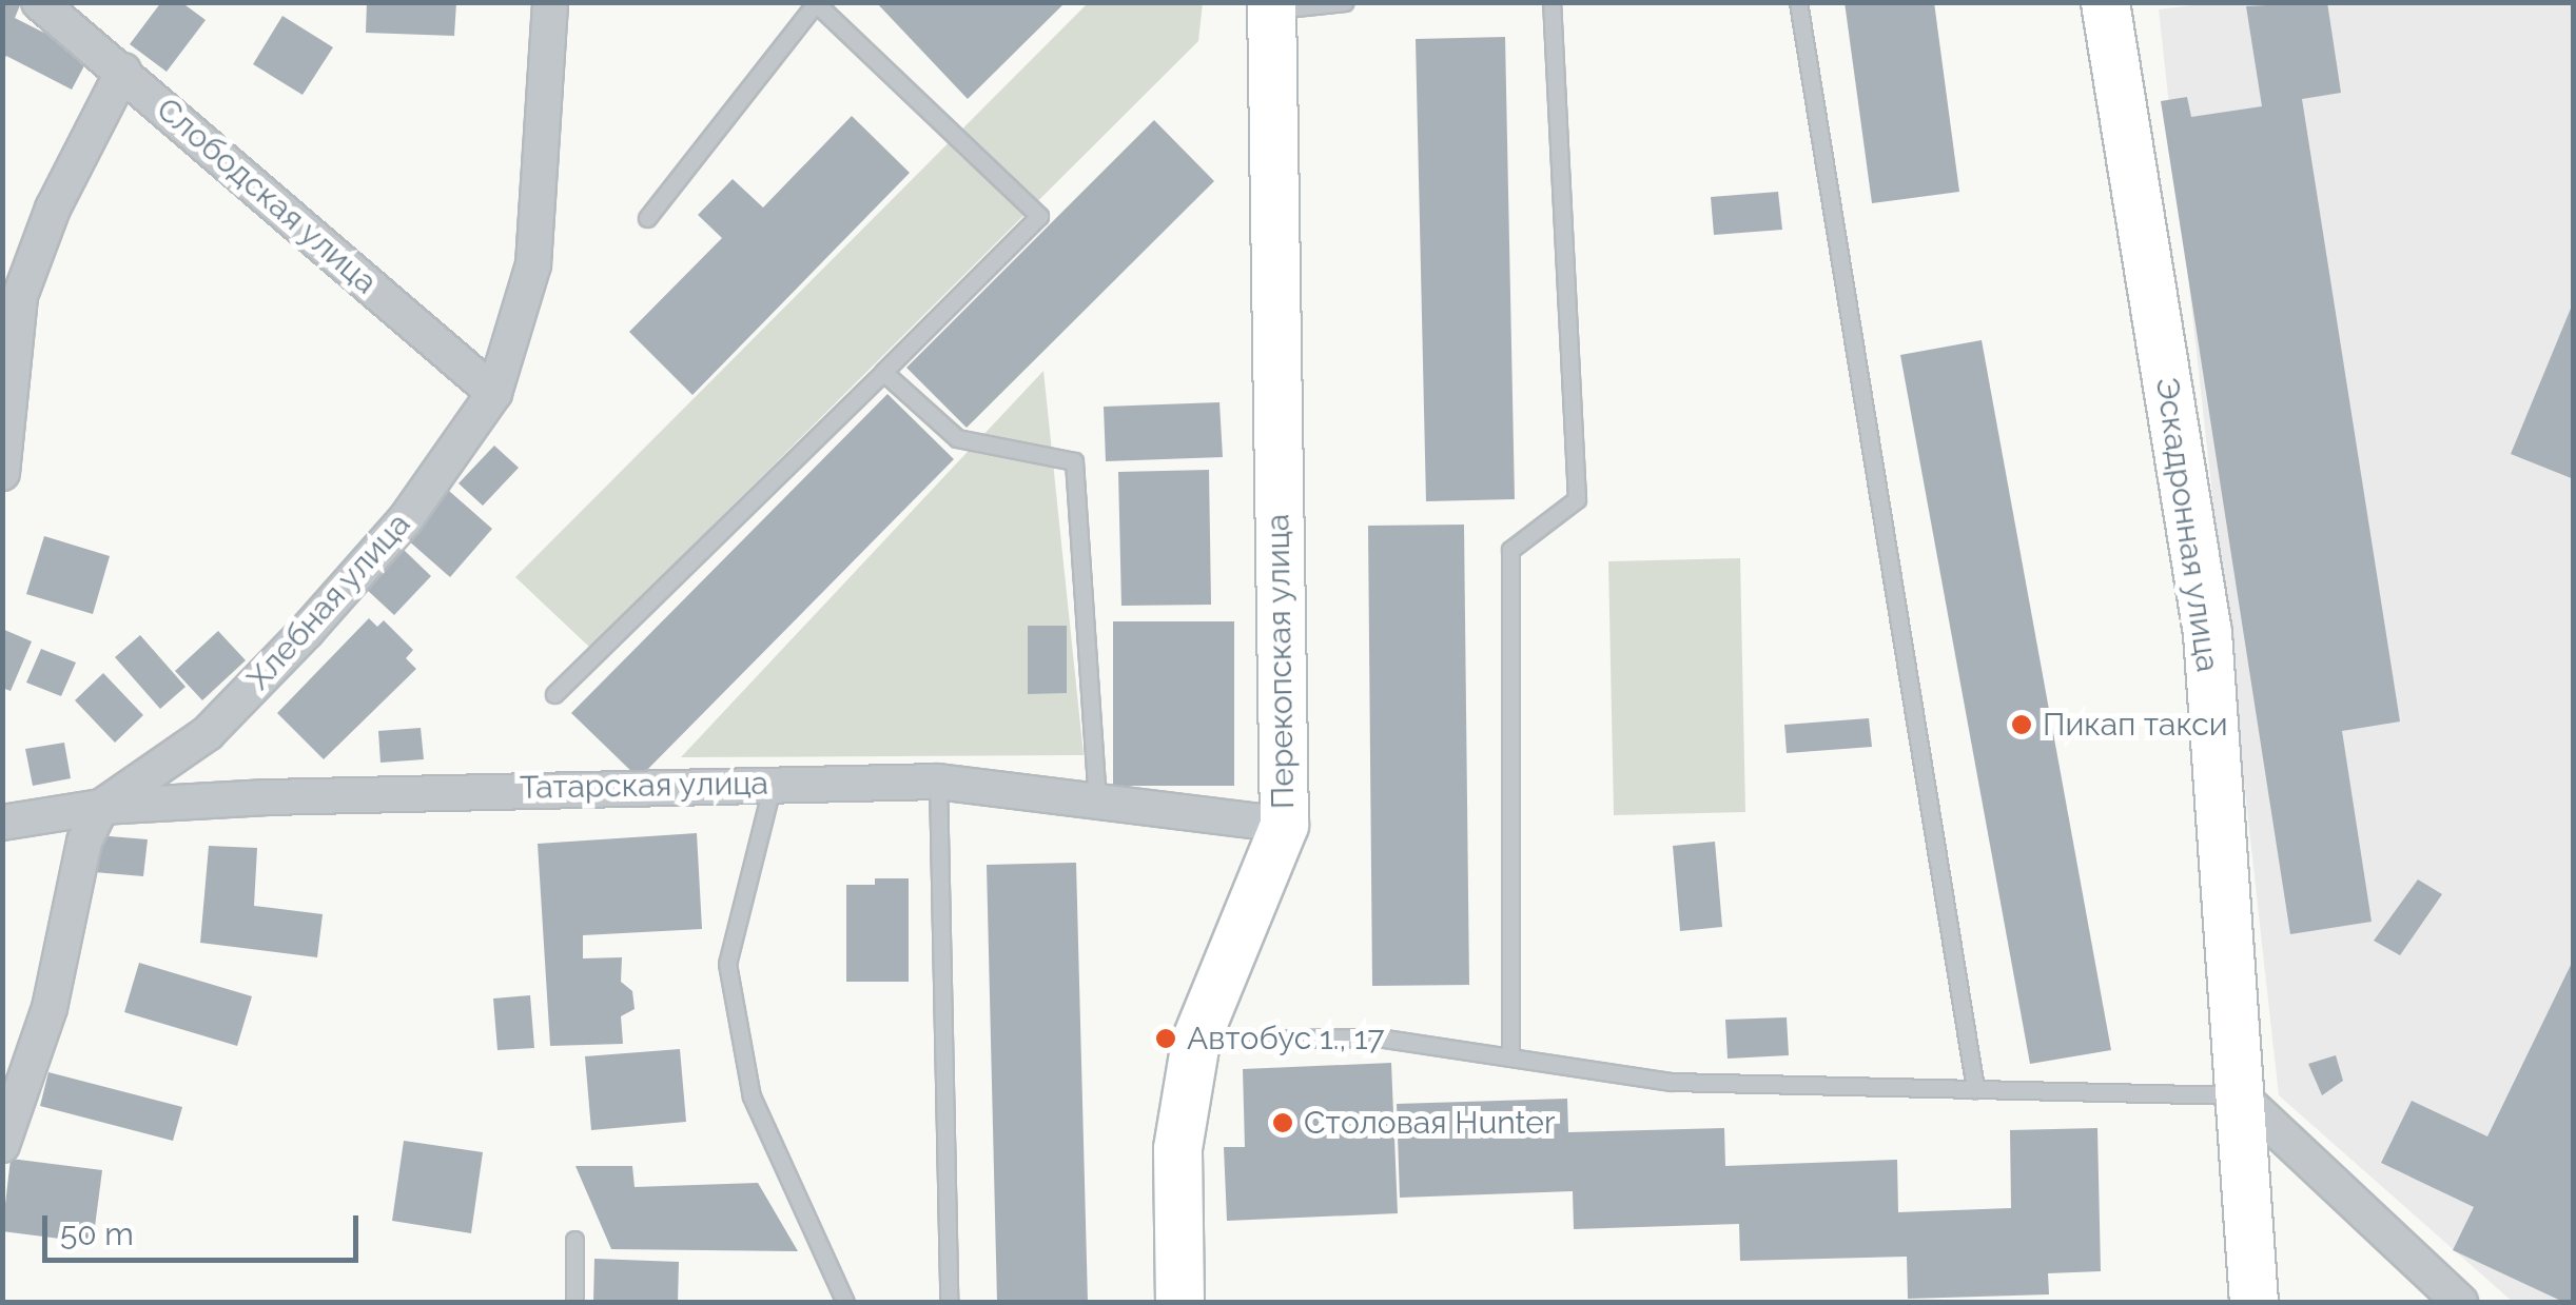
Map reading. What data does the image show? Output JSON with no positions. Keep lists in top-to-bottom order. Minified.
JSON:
{"streets":{"main road":["Эскадронная улица","Перекопская улица"],"street":["Слободская улица","Хлебная улица","Татарская улица"]},"crossings":[["Слободская улица","Хлебная улица"],["Хлебная улица","Татарская улица"],["Перекопская улица","Татарская улица"]],"places":["Пикап такси","Автобус 1., 17","Столовая Hunter"],"scale_bar":"50 m"}
